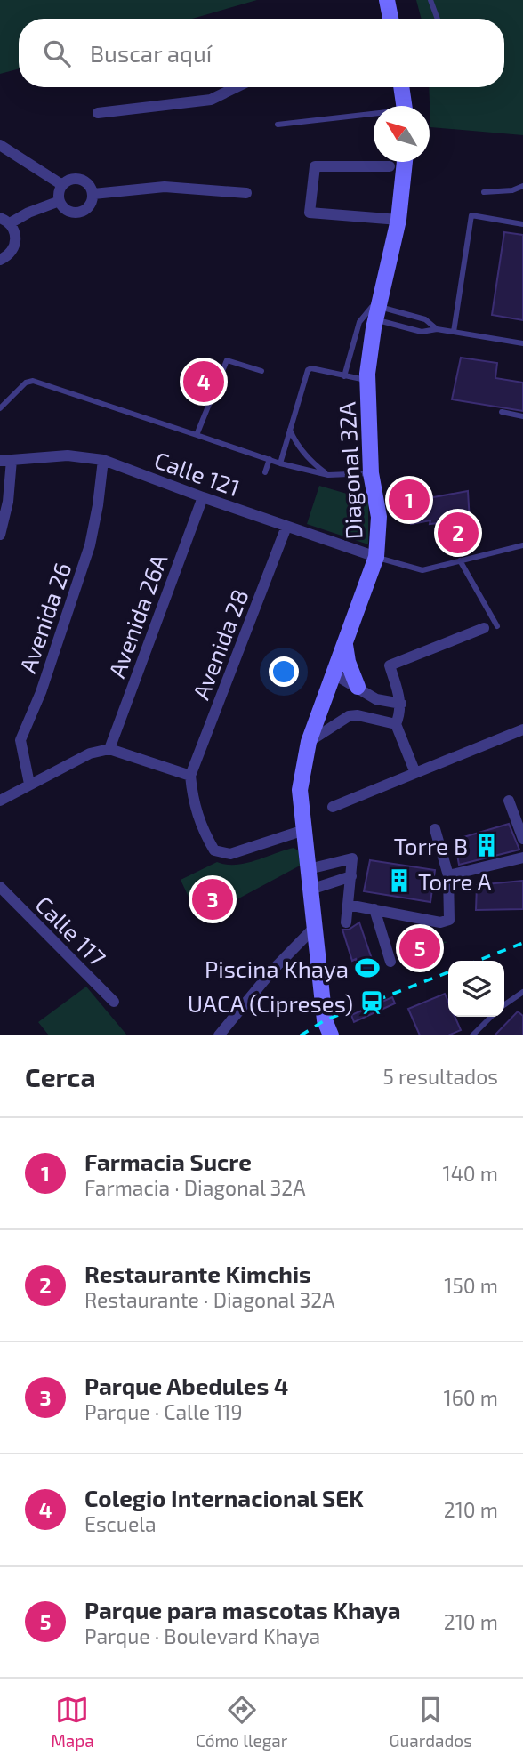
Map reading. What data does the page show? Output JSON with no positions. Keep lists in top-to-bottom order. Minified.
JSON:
{"streets":{"street":["Diagonal 32A","Calle 121","Avenida 26A","Avenida 26","Avenida 28","Calle 117"]},"crossings":[["Diagonal 32A","Calle 121"],["Calle 121","Avenida 26A"],["Calle 121","Avenida 26"],["Calle 121","Avenida 28"]],"places":{"building":["Torre B","Torre A"],"sports":["Piscina Khaya"],"station":["UACA (Cipreses)"]},"north":"top left","page":{"search":"Buscar aquí","pins":["4","1","2","3","5"],"heading":["Cerca","5 resultados"],"list":[{"mark":"1","name":"Farmacia Sucre","note":"Farmacia · Diagonal 32A","value":"140 m"},{"mark":"2","name":"Restaurante Kimchis","note":"Restaurante · Diagonal 32A","value":"150 m"},{"mark":"3","name":"Parque Abedules 4","note":"Parque · Calle 119","value":"160 m"},{"mark":"4","name":"Colegio Internacional SEK","note":"Escuela","value":"210 m"},{"mark":"5","name":"Parque para mascotas Khaya","note":"Parque · Boulevard Khaya","value":"210 m"}],"nav":["Mapa","Cómo llegar","Guardados"]}}
